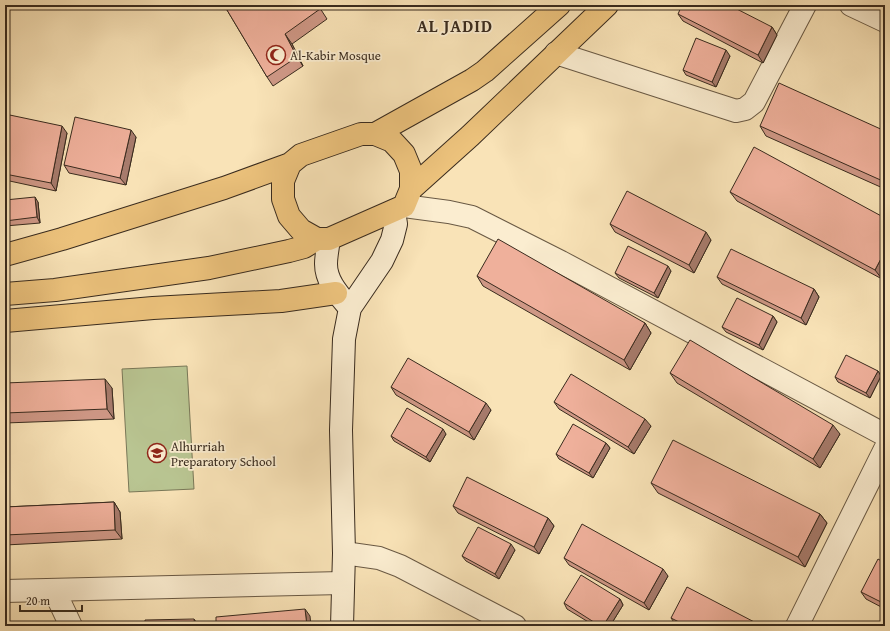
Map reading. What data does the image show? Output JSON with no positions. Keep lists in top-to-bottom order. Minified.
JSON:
{"districts":["AL JADID"],"places":{"mosque":["Al-Kabir Mosque"],"school or university":["Alhurriah Preparatory School"]},"scale_bar":"20 m"}
